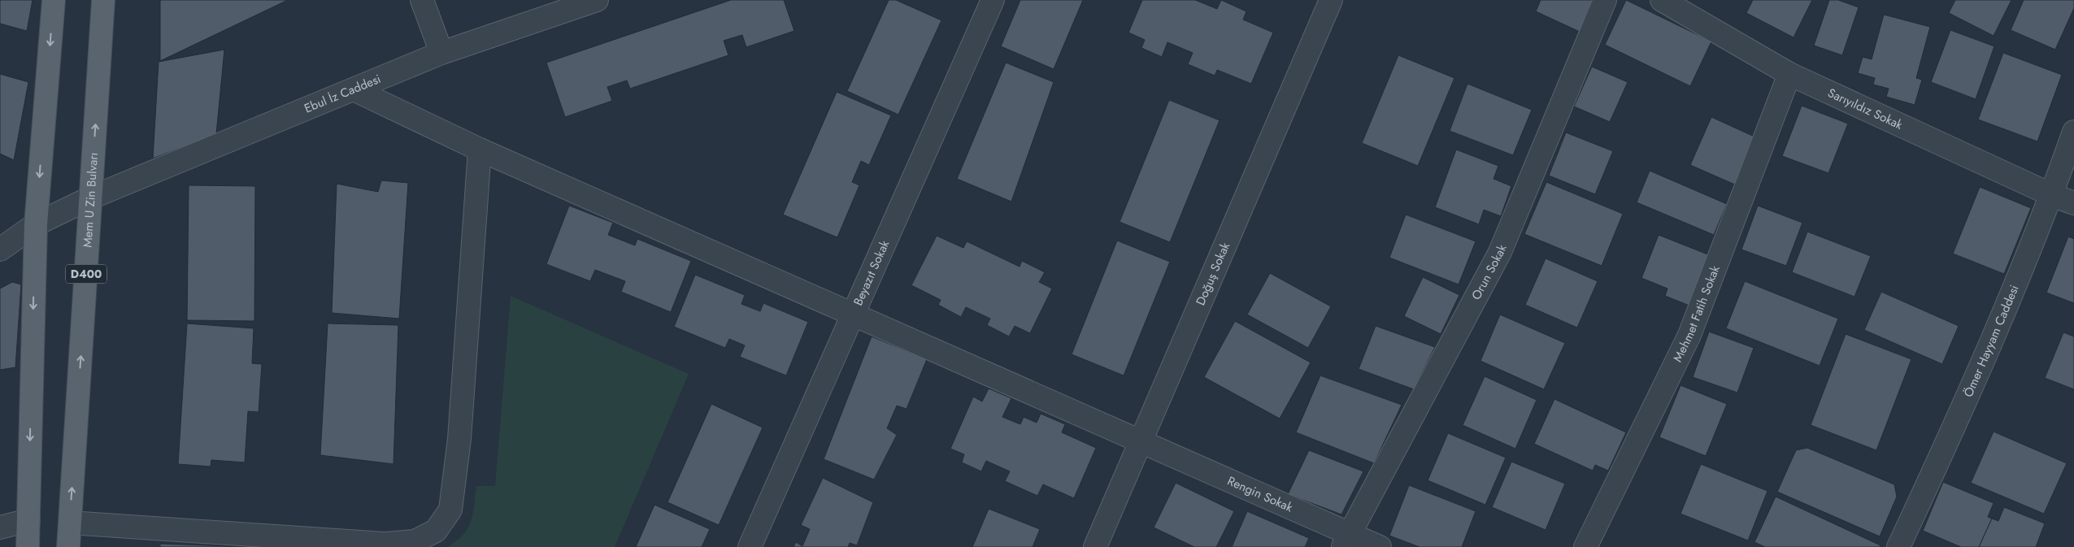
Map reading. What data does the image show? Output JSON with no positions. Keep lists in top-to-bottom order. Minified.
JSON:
{"streets":{"main road":["Mem U Zin Bulvarı","D400"],"street":["Ebul İz Caddesi","Sarıyıldız Sokak","Orun Sokak","Beyazıt Sokak","Doğuş Sokak","Mehmet Fatih Sokak","Ömer Hayyam Caddesi","Rengin Sokak"]},"crossings":[["Ebul İz Caddesi","Mem U Zin Bulvarı"],["Ebul İz Caddesi","Rengin Sokak"],["Sarıyıldız Sokak","Mehmet Fatih Sokak"],["Sarıyıldız Sokak","Ömer Hayyam Caddesi"],["Orun Sokak","Rengin Sokak"],["Beyazıt Sokak","Rengin Sokak"],["Doğuş Sokak","Rengin Sokak"]]}
